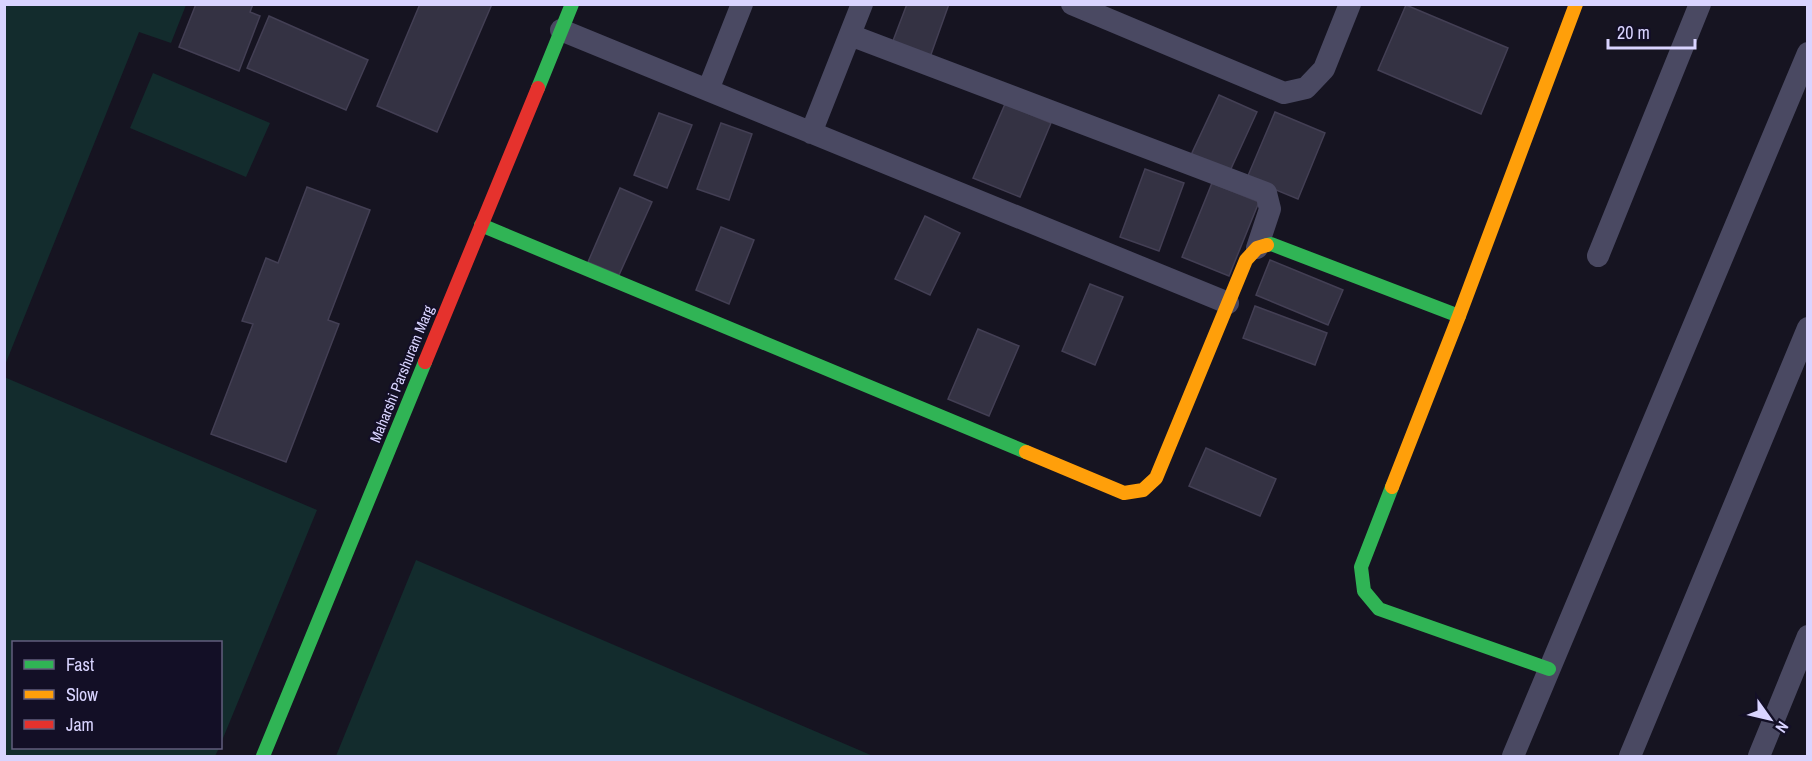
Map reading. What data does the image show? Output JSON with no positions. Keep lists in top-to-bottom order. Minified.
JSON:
{"streets":{"street":["Maharshi Parshuram Marg"]},"legend":["Fast","Slow","Jam"],"scale_bar":"20 m","north":"bottom right"}
